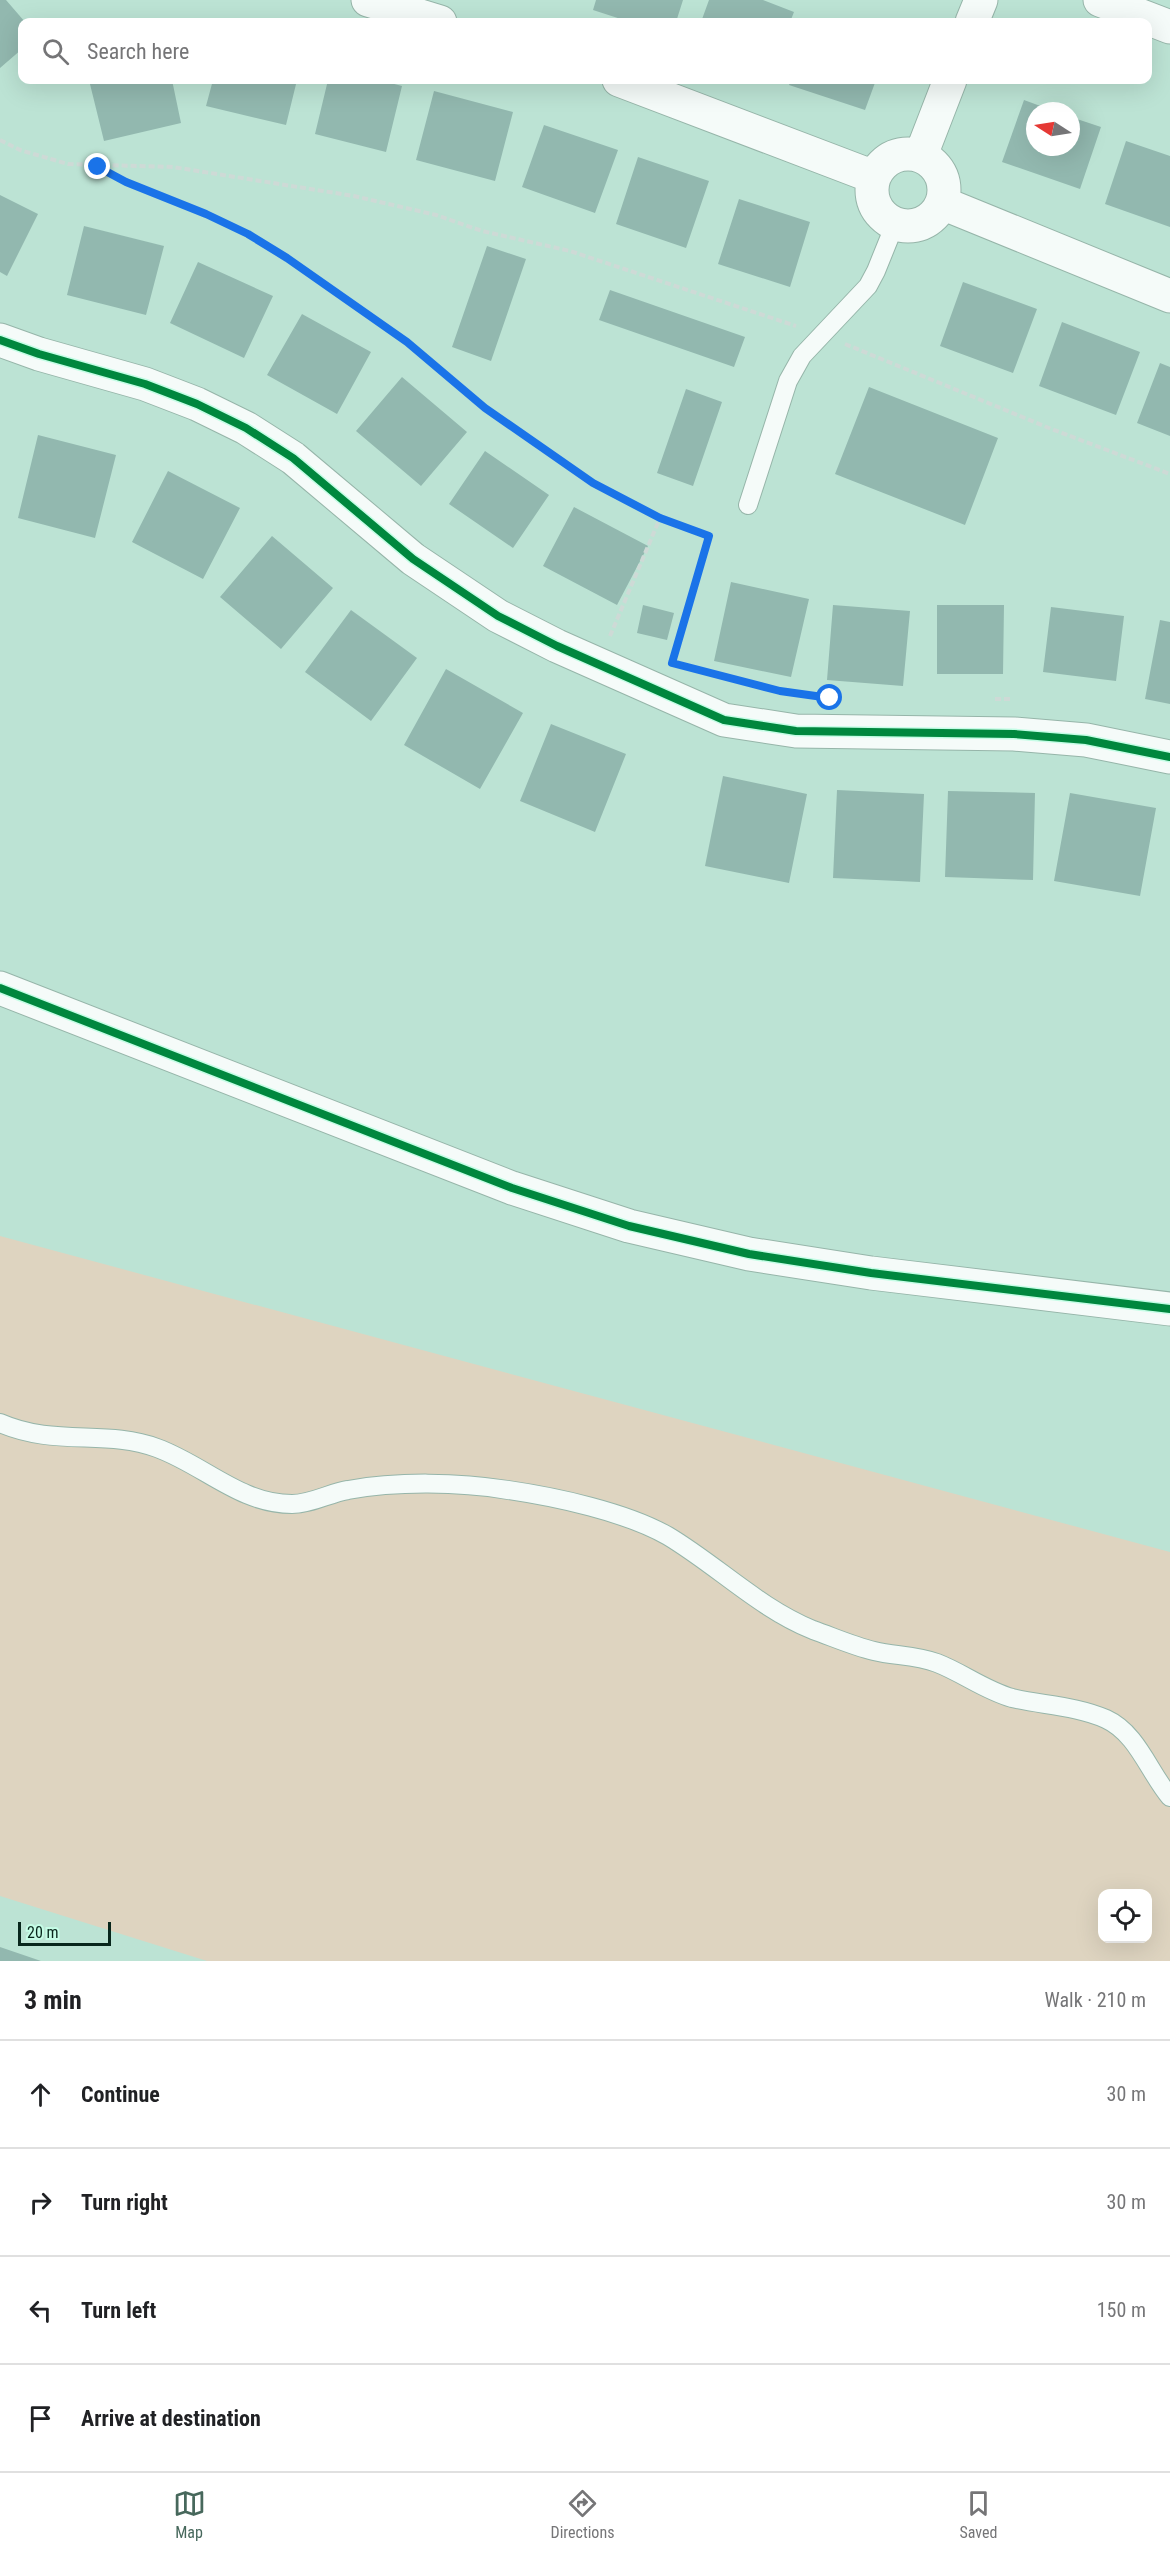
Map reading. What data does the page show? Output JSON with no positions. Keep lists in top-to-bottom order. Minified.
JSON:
{"scale_bar":"20 m","north":"left","page":{"search":"Search here","scale":"20 m","heading":["3 min","Walk · 210 m"],"list":[["Continue","30 m"],["Turn right","30 m"],["Turn left","150 m"],"Arrive at destination"],"nav":["Map","Directions","Saved"]}}
